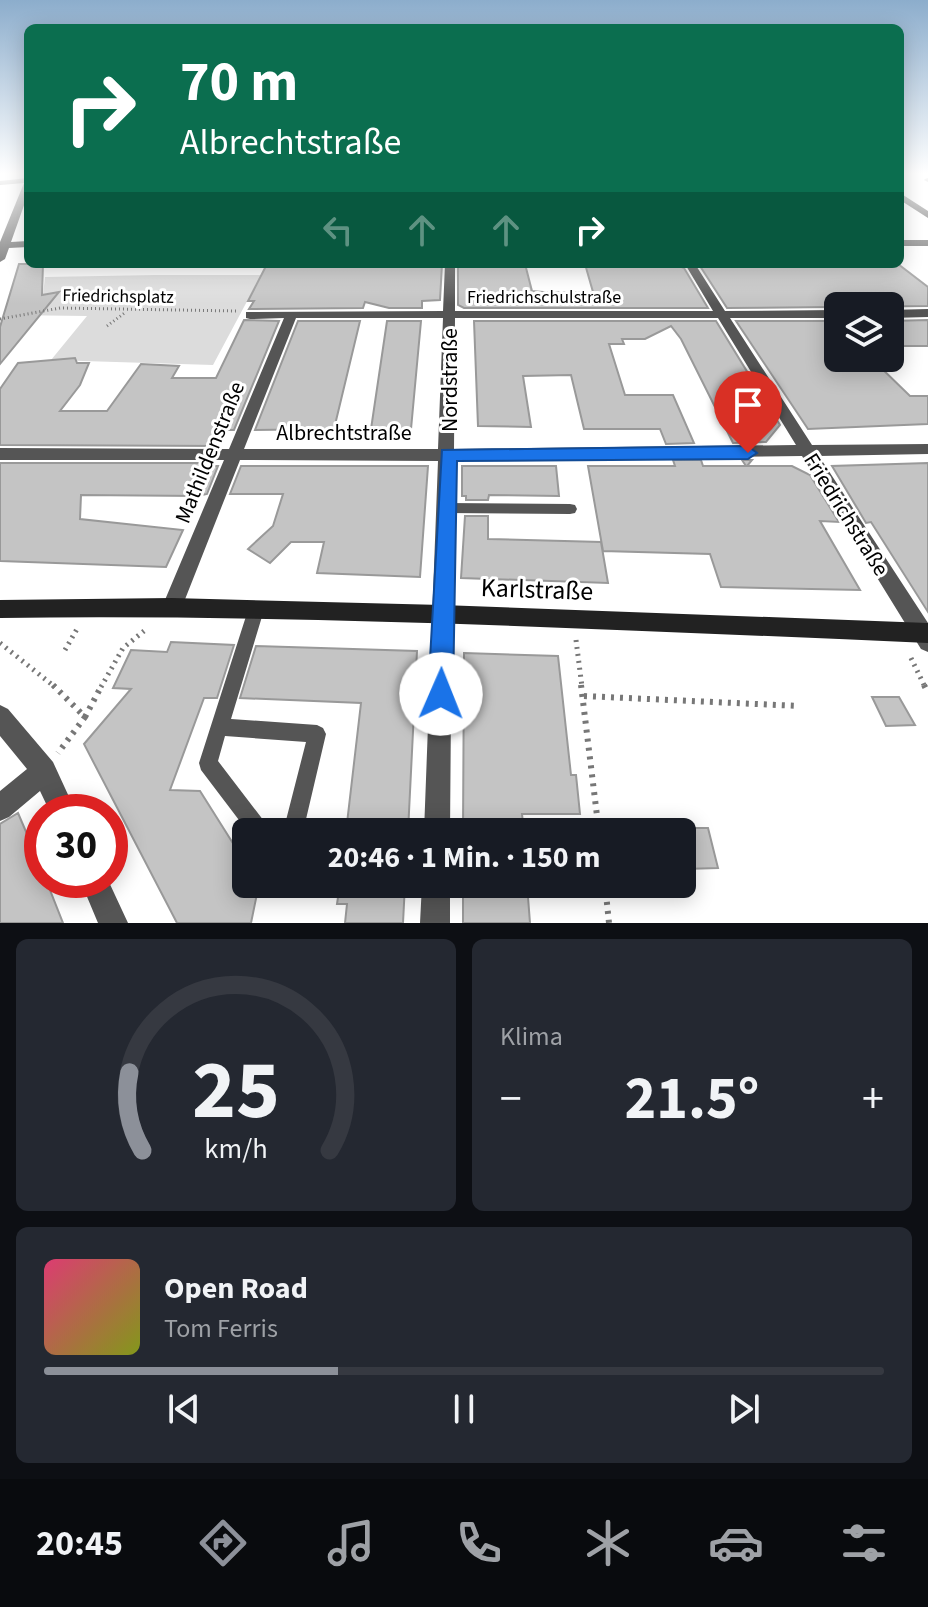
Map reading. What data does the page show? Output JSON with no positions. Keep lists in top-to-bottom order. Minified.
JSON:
{"streets":{"main road":["Karlstraße"],"street":["Friedrichschulstraße","Nordstraße","Albrechtstraße","Mathildenstraße","Friedrichstraße"],"path":["Friedrichsplatz"]},"crossings":[["Friedrichschulstraße","Nordstraße"],["Friedrichschulstraße","Mathildenstraße"],["Friedrichschulstraße","Friedrichstraße"],["Nordstraße","Albrechtstraße"],["Nordstraße","Karlstraße"],["Albrechtstraße","Mathildenstraße"],["Albrechtstraße","Friedrichstraße"],["Mathildenstraße","Karlstraße"],["Friedrichstraße","Karlstraße"]],"page":{"turn":["70 m","Albrechtstraße"],"limit":"30","trip":"20:46 · 1 Min. · 150 m","tile":"Klima","heat":["−","21.5°","+"],"song":["Open Road","Tom Ferris"],"tabs":"20:45","gauge":["25","km/h"]}}
